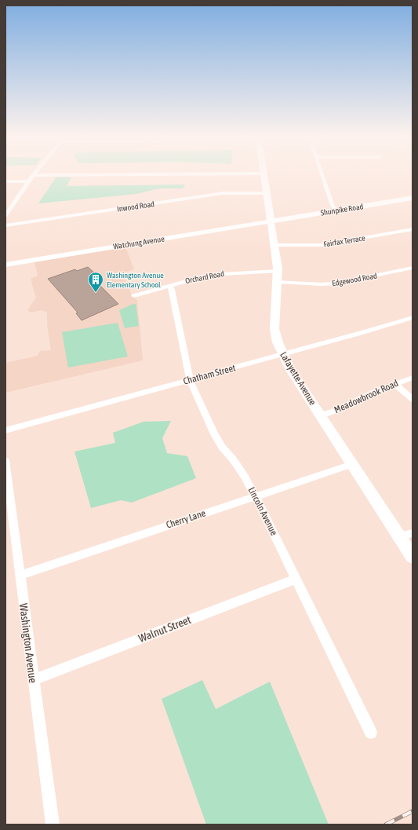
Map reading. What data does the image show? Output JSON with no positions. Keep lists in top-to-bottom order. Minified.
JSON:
{"streets":{"street":["Inwood Road","Shunpike Road","Fairfax Terrace","Watchung Avenue","Orchard Road","Edgewood Road","Chatham Street","Lafayette Avenue","Meadowbrook Road","Lincoln Avenue","Cherry Lane","Walnut Street","Washington Avenue"]},"crossings":[["Inwood Road","Lafayette Avenue"],["Shunpike Road","Watchung Avenue"],["Shunpike Road","Lafayette Avenue"],["Fairfax Terrace","Lafayette Avenue"],["Watchung Avenue","Lafayette Avenue"],["Orchard Road","Edgewood Road"],["Orchard Road","Lafayette Avenue"],["Orchard Road","Lincoln Avenue"],["Edgewood Road","Lafayette Avenue"],["Chatham Street","Lafayette Avenue"],["Chatham Street","Lincoln Avenue"],["Lafayette Avenue","Meadowbrook Road"],["Lafayette Avenue","Cherry Lane"],["Lincoln Avenue","Cherry Lane"],["Lincoln Avenue","Walnut Street"],["Cherry Lane","Washington Avenue"],["Walnut Street","Washington Avenue"]],"places":{"building":["Washington Avenue Elementary School"]}}
